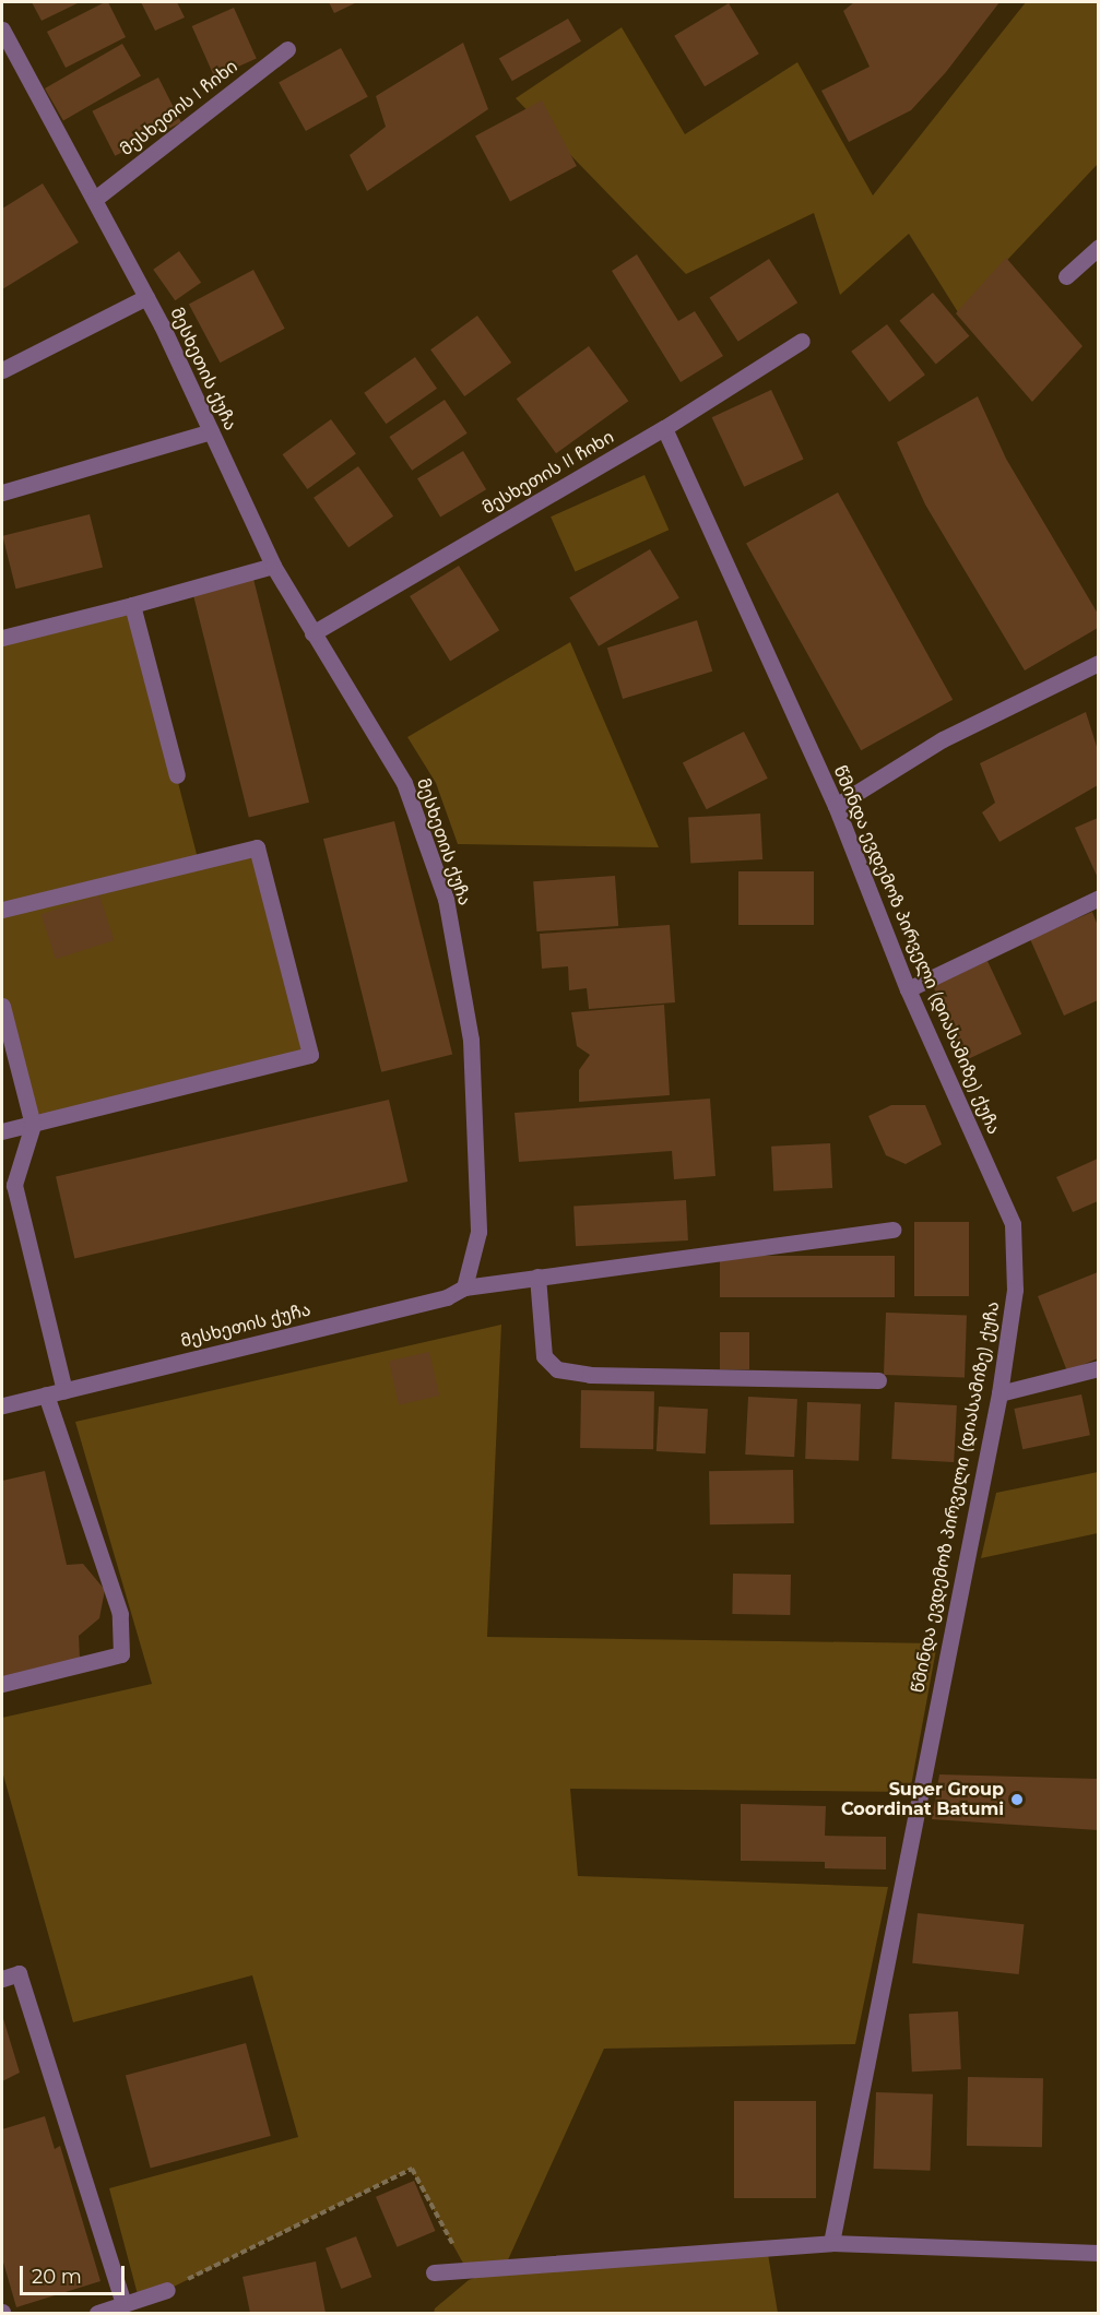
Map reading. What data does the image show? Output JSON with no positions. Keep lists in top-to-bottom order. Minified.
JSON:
{"streets":{"street":["მესხეთის I ჩიხი","მესხეთის ქუჩა","მესხეთის II ჩიხი","წმინდა ევდემოზ პირველი (დიასამიზე) ქუჩა"]},"crossings":[["მესხეთის I ჩიხი","მესხეთის ქუჩა"],["მესხეთის ქუჩა","მესხეთის II ჩიხი"],["მესხეთის II ჩიხი","წმინდა ევდემოზ პირველი (დიასამიზე) ქუჩა"]],"places":["Super Group Coordinat Batumi"],"scale_bar":"20 m"}
